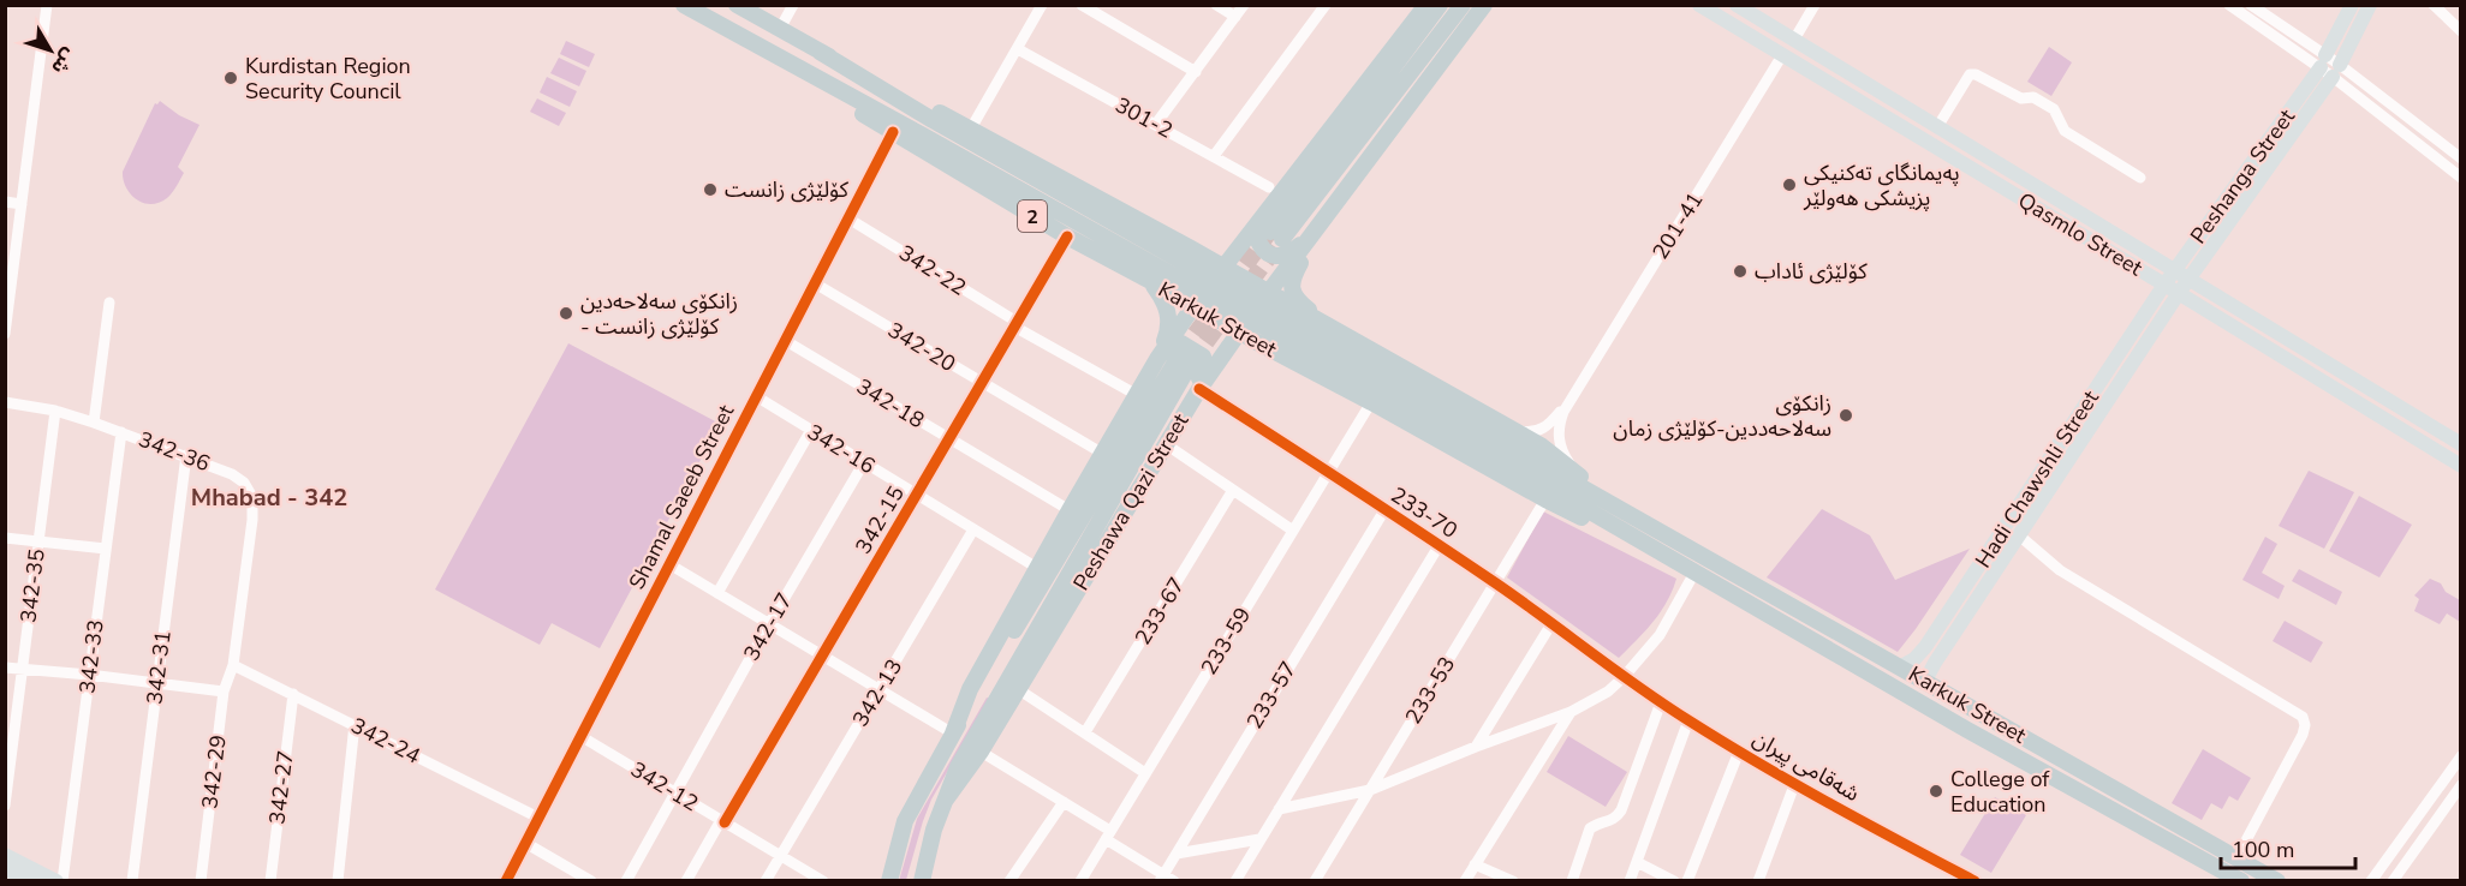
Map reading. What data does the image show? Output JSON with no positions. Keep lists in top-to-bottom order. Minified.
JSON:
{"streets":{"highway":["2","Karkuk Street","Peshawa Qazi Street"],"main road":["Peshanga Street","Qasmlo Street","Hadi Chawshli Street"],"street":["301-2","201-41","342-22","342-20","342-18","342-16","342-36","Shamal Saeeb Street","233-70","342-15","342-35","233-67","342-17","233-59","342-33","342-31","233-53","342-13","233-57","342-24","شەقامی پیران","342-29","342-12","342-27"]},"crossings":[["Peshanga Street","Qasmlo Street"],["Peshanga Street","Hadi Chawshli Street"],["2","Karkuk Street"],["2","Peshawa Qazi Street"],["201-41","Qasmlo Street"],["201-41","Karkuk Street"],["Qasmlo Street","Hadi Chawshli Street"],["342-22","Shamal Saeeb Street"],["342-22","Peshawa Qazi Street"],["342-22","342-15"],["Karkuk Street","Hadi Chawshli Street"],["Karkuk Street","Shamal Saeeb Street"],["Karkuk Street","Peshawa Qazi Street"],["Karkuk Street","342-15"],["Karkuk Street","233-59"],["Karkuk Street","233-53"],["342-20","Shamal Saeeb Street"],["342-20","Peshawa Qazi Street"],["342-20","342-15"],["342-18","Shamal Saeeb Street"],["342-18","Peshawa Qazi Street"],["342-18","342-15"],["342-16","Shamal Saeeb Street"],["342-16","Peshawa Qazi Street"],["342-16","342-15"],["342-16","342-17"],["342-16","342-13"],["342-36","342-35"],["342-36","342-33"],["342-36","342-31"],["342-36","342-24"],["342-36","342-29"],["Shamal Saeeb Street","342-24"],["Shamal Saeeb Street","342-12"],["Peshawa Qazi Street","233-70"],["233-70","233-59"],["233-70","233-53"],["233-70","233-57"],["233-70","شەقامی پیران"],["342-15","342-12"],["342-17","342-12"],["342-13","342-12"],["342-24","342-29"],["342-24","342-27"]],"districts":["Mhabad - 342"],"places":["Kurdistan Region Security Council","پەیمانگای تەکنیکی پزیشکی هەولێر","کۆلێژی زانست","کۆلێژی ئاداب","زانکۆی سەلاحەدین - کۆلێژی زانست","زانکۆی سەلاحەددین-کۆلێژی زمان","College of Education"],"scale_bar":"100 m","north":"bottom right"}
